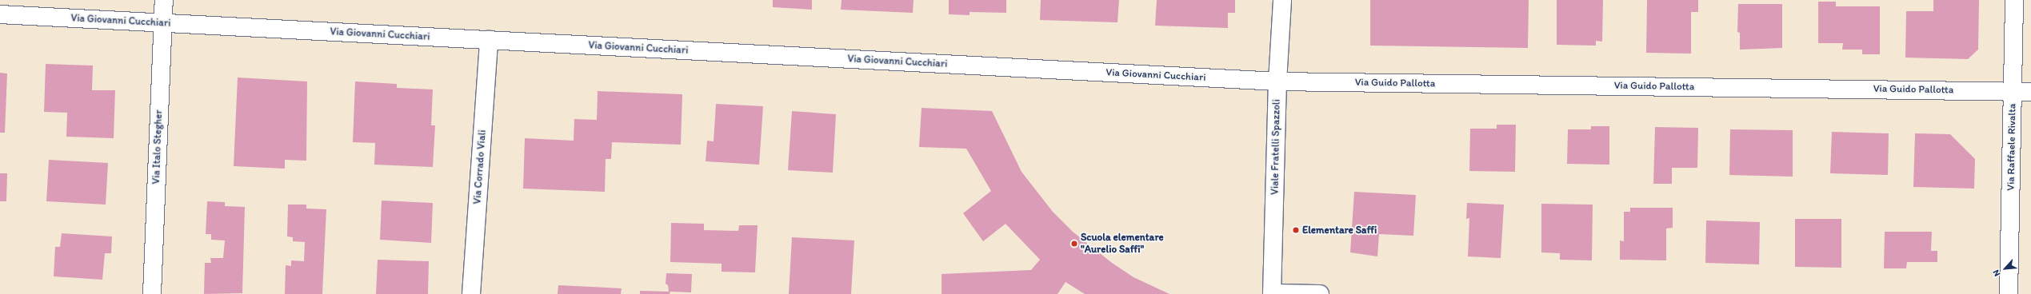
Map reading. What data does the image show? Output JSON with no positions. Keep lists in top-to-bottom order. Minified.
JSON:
{"streets":{"street":["Via Giovanni Cucchiari","Via Guido Pallotta","Via Italo Stegher","Viale Fratelli Spazzoli","Via Raffaele Rivalta","Via Corrado Viali"]},"crossings":[["Via Giovanni Cucchiari","Via Guido Pallotta"],["Via Giovanni Cucchiari","Via Italo Stegher"],["Via Giovanni Cucchiari","Viale Fratelli Spazzoli"],["Via Giovanni Cucchiari","Via Corrado Viali"],["Via Guido Pallotta","Viale Fratelli Spazzoli"],["Via Guido Pallotta","Via Raffaele Rivalta"]],"places":["Elementare Saffi","Scuola elementare \"Aurelio Saffi\""],"north":"bottom left"}
